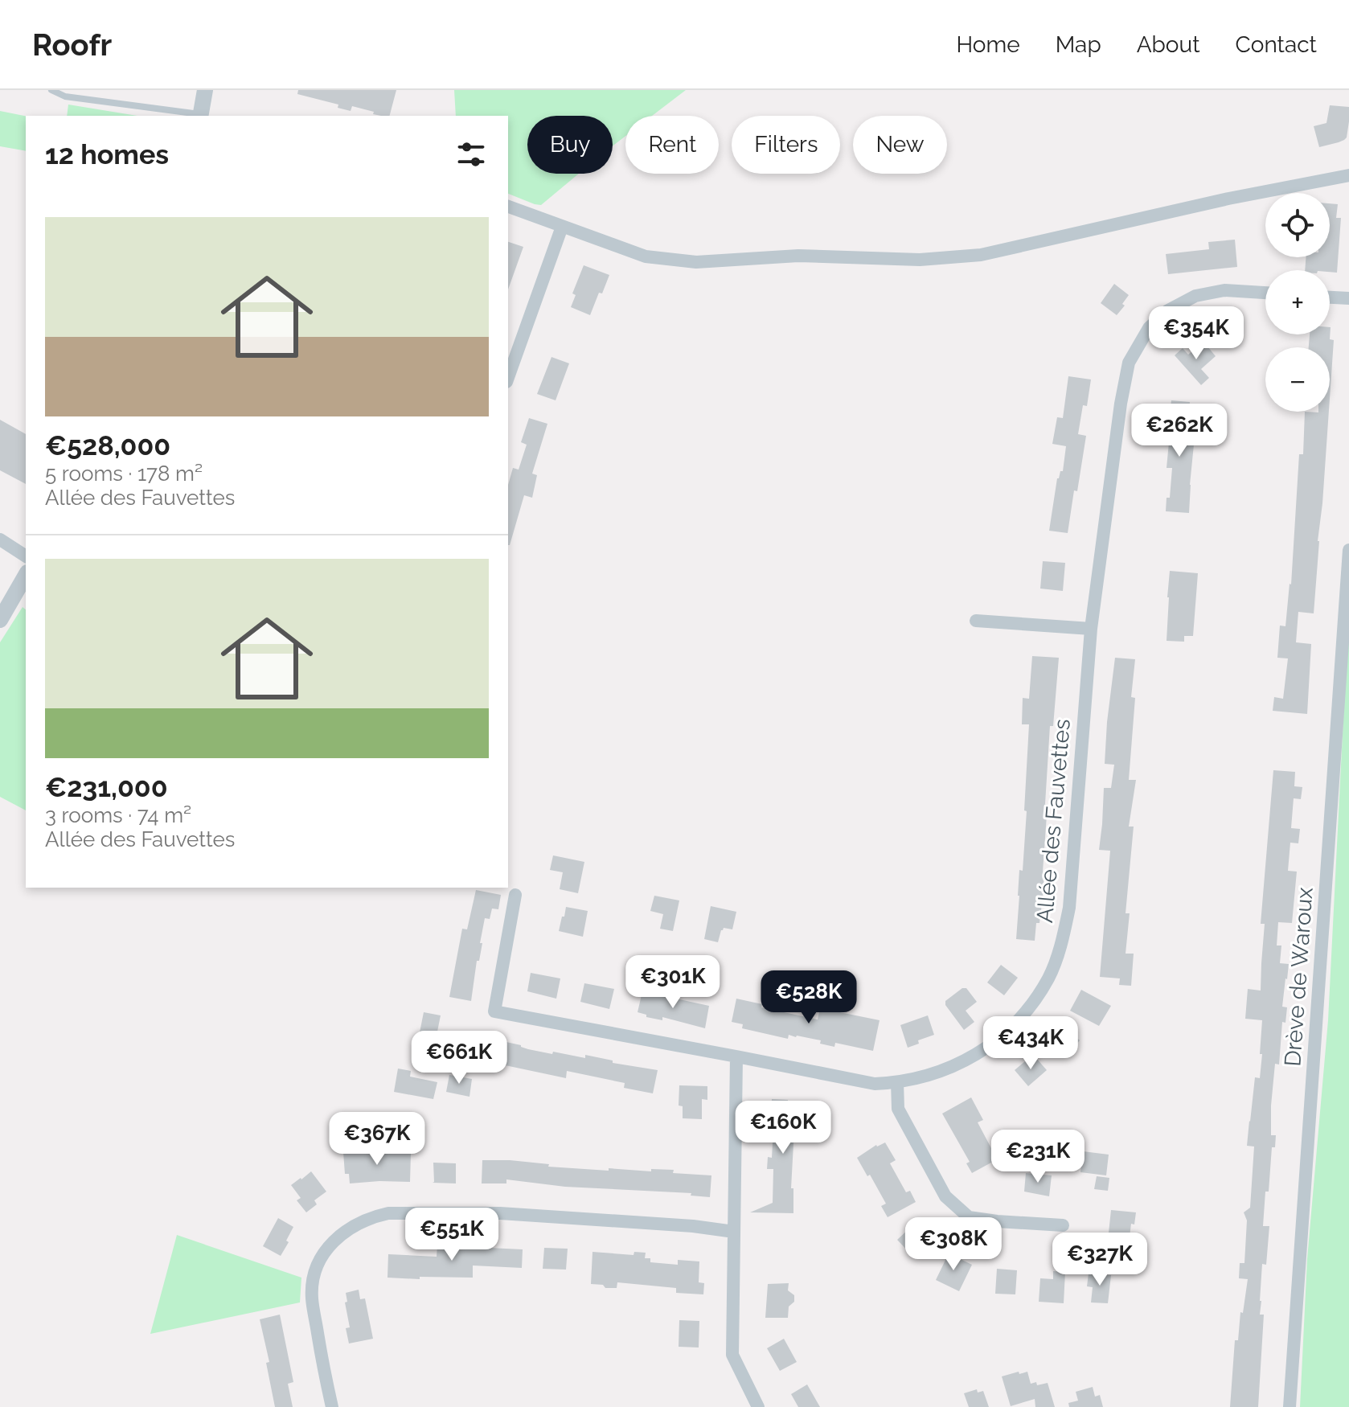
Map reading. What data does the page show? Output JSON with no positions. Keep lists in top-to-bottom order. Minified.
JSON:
{"streets":{"street":["Allée des Fauvettes","Drève de Waroux"]},"page":{"header":"Roofr","nav":["Home","Map","About","Contact"],"chip":["Buy","Rent","Filters","New"],"heading":"12 homes","map_buttons":["+","−"],"list":[{"name":"€528,000","note":"5 rooms · 178 m² · Allée des Fauvettes"},{"name":"€231,000","note":"3 rooms · 74 m² · Allée des Fauvettes"}],"price":["€354K","€262K","€301K","€528K","€434K","€661K","€160K","€367K","€231K","€551K","€308K","€327K"]}}
